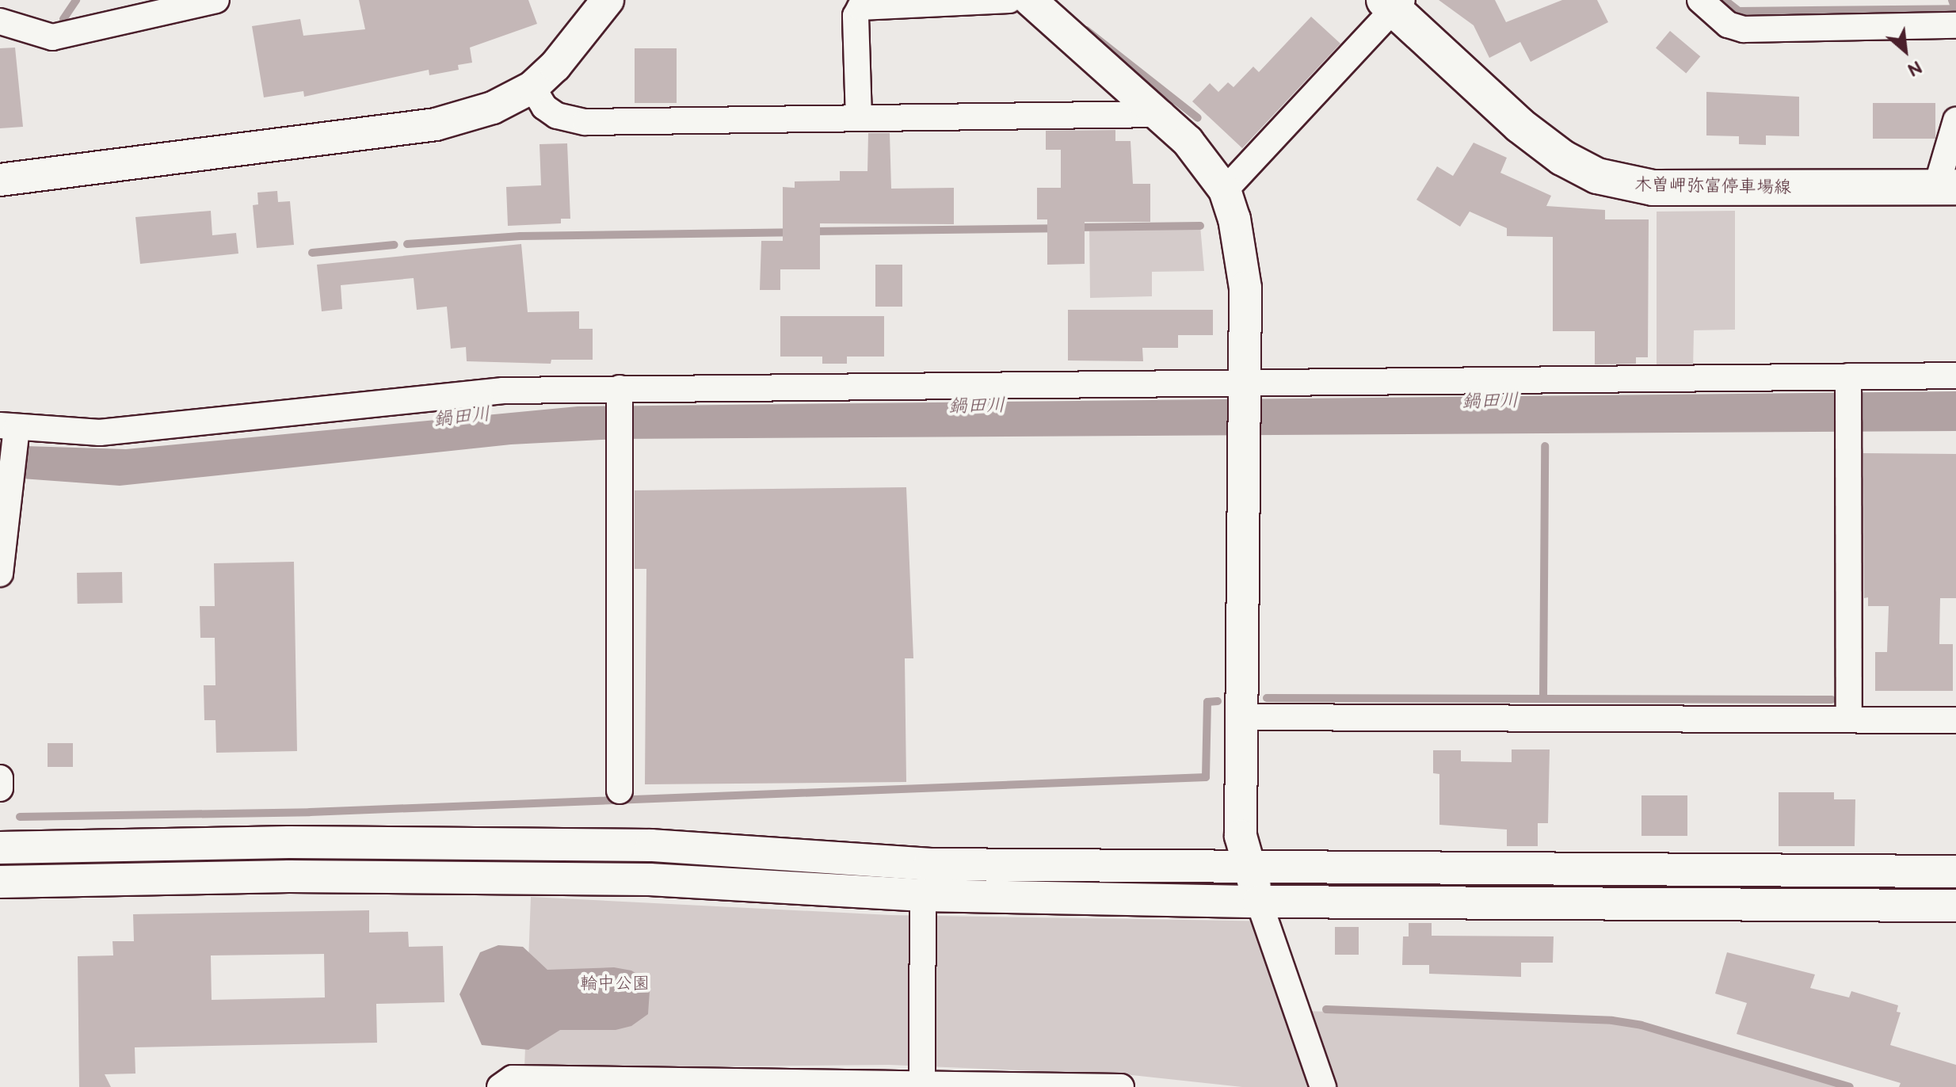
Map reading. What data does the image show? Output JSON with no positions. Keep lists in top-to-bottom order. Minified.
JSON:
{"streets":{"main road":["木曽岬弥富停車場線"]},"water":["鍋田川"],"parks":["輪中公園"],"north":"bottom right"}
